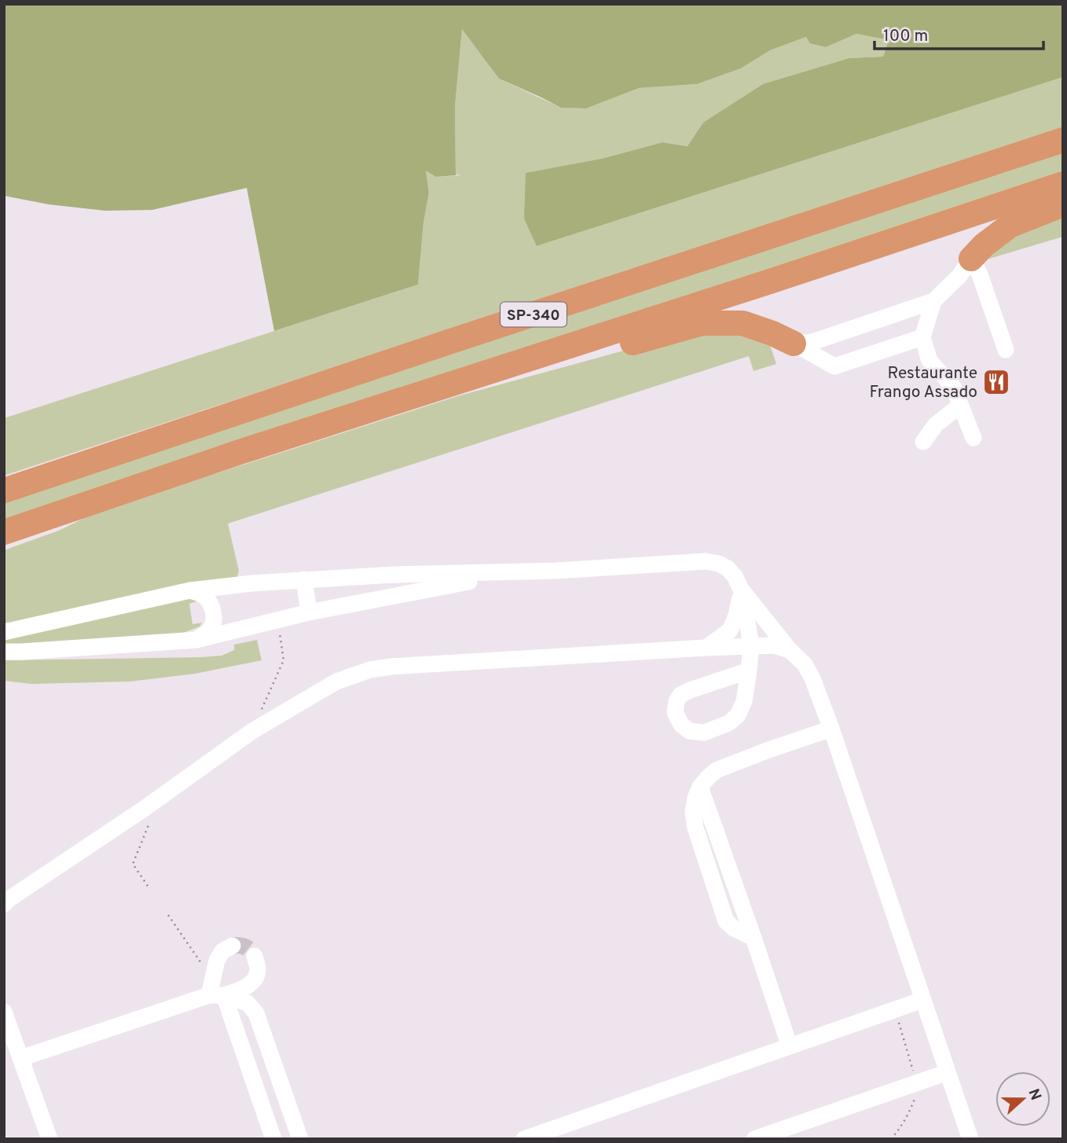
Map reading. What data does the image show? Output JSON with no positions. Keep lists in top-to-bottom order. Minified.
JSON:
{"streets":{"highway":["SP-340"]},"places":{"restaurant":["Restaurante Frango Assado"]},"scale_bar":"100 m","north":"right"}
